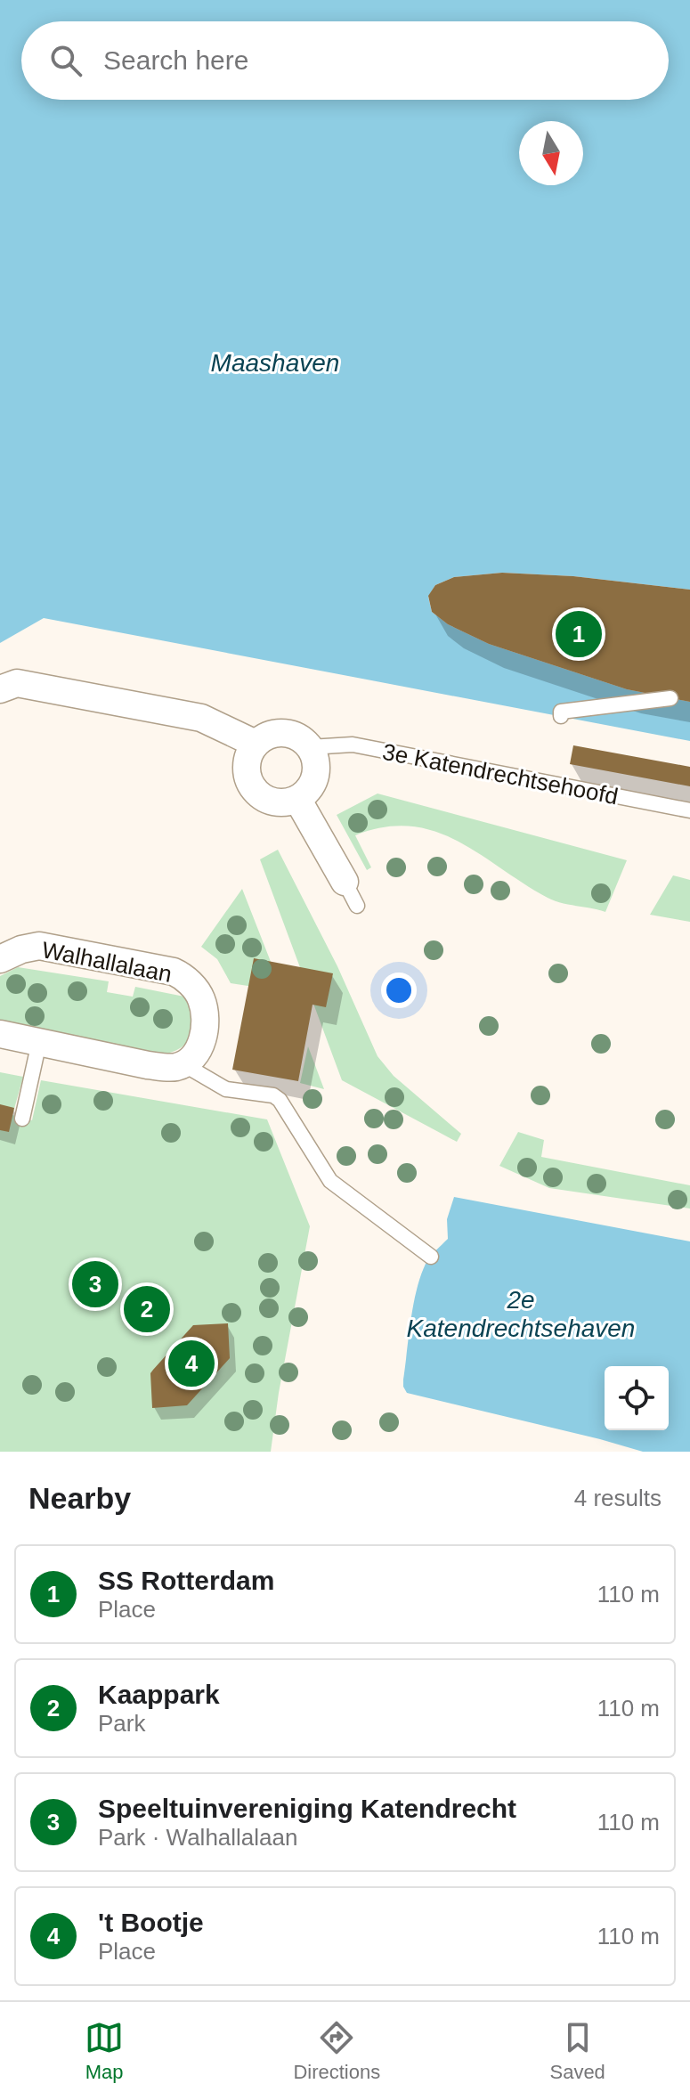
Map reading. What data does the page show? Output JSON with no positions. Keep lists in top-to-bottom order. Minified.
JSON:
{"streets":{"street":["Walhallalaan"],"lane":["3e Katendrechtsehoofd"]},"water":["Maashaven","2e Katendrechtsehaven"],"north":"bottom","page":{"search":"Search here","pins":["1","3","2","4"],"heading":["Nearby","4 results"],"list":[{"mark":"1","name":"SS Rotterdam","note":"Place","value":"110 m"},{"mark":"2","name":"Kaappark","note":"Park","value":"110 m"},{"mark":"3","name":"Speeltuinvereniging Katendrecht","note":"Park · Walhallalaan","value":"110 m"},{"mark":"4","name":"'t Bootje","note":"Place","value":"110 m"}],"nav":["Map","Directions","Saved"]}}
